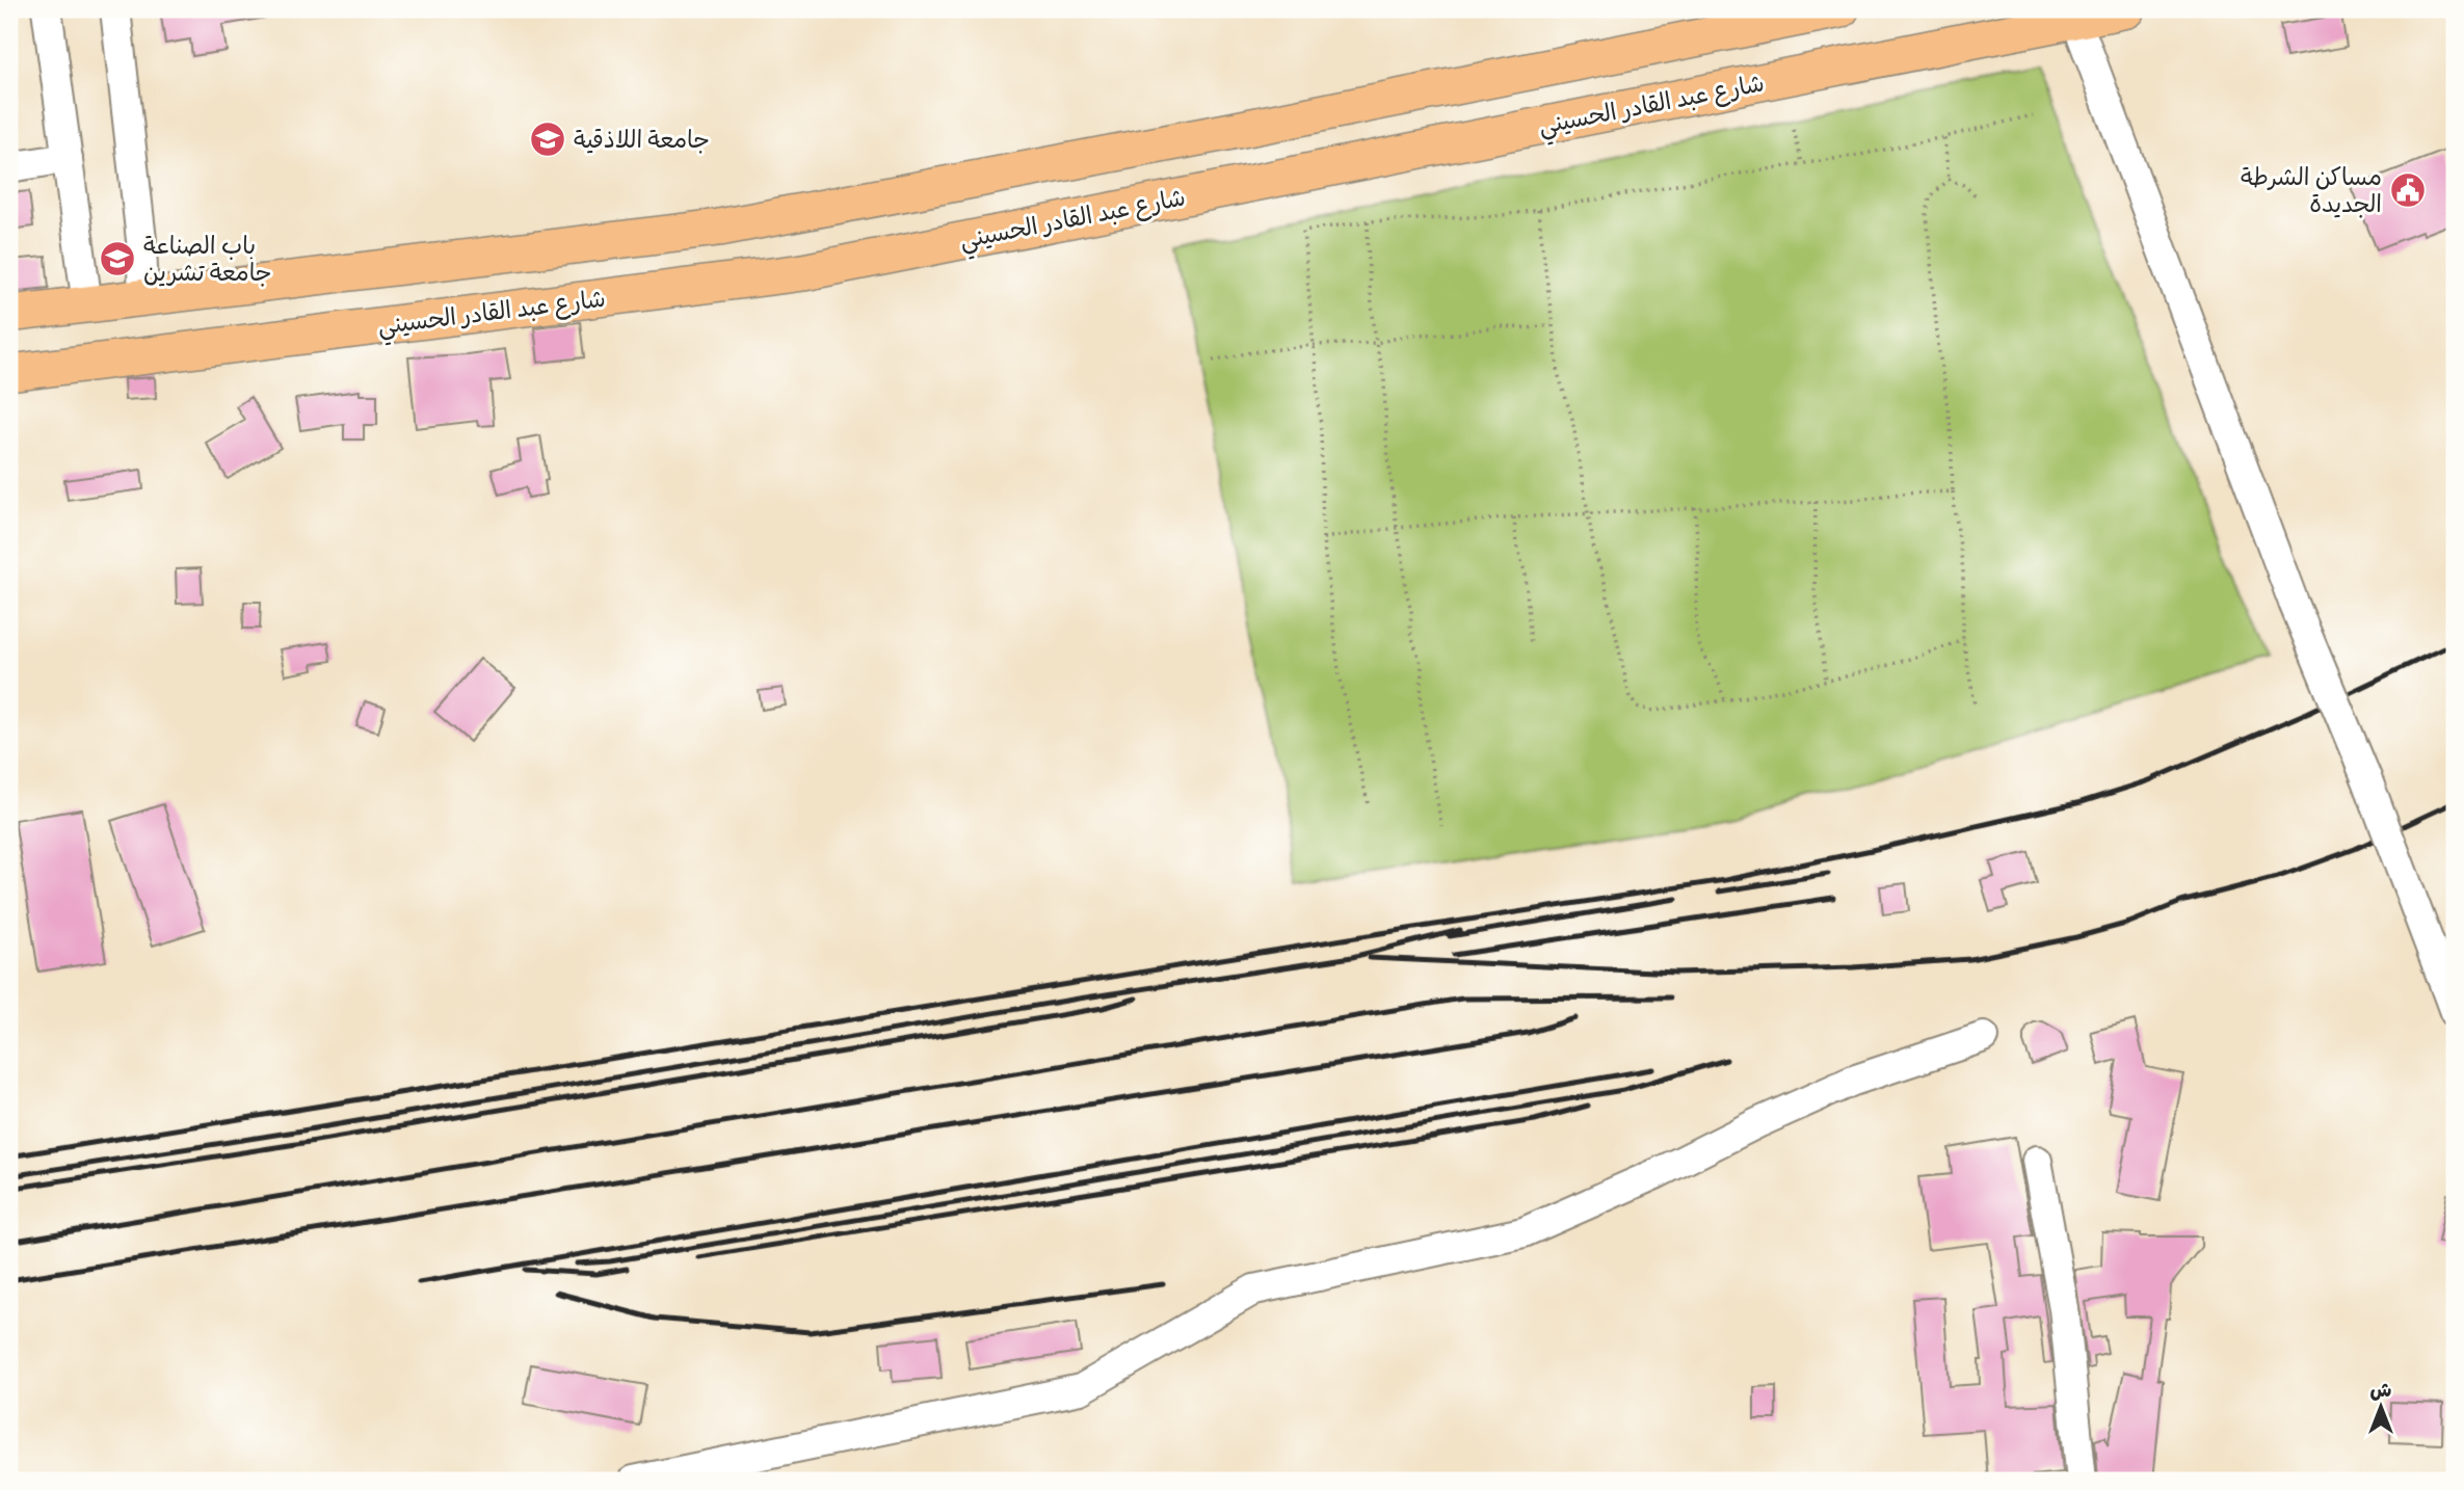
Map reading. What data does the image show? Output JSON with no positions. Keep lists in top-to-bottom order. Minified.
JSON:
{"streets":{"main road":["شارع عبد القادر الحسيني"]},"places":{"school or university":["جامعة اللاذقية","باب الصناعة جامعة تشرين"],"public building":["مساكن الشرطة الجديدة"]},"north":"top"}
